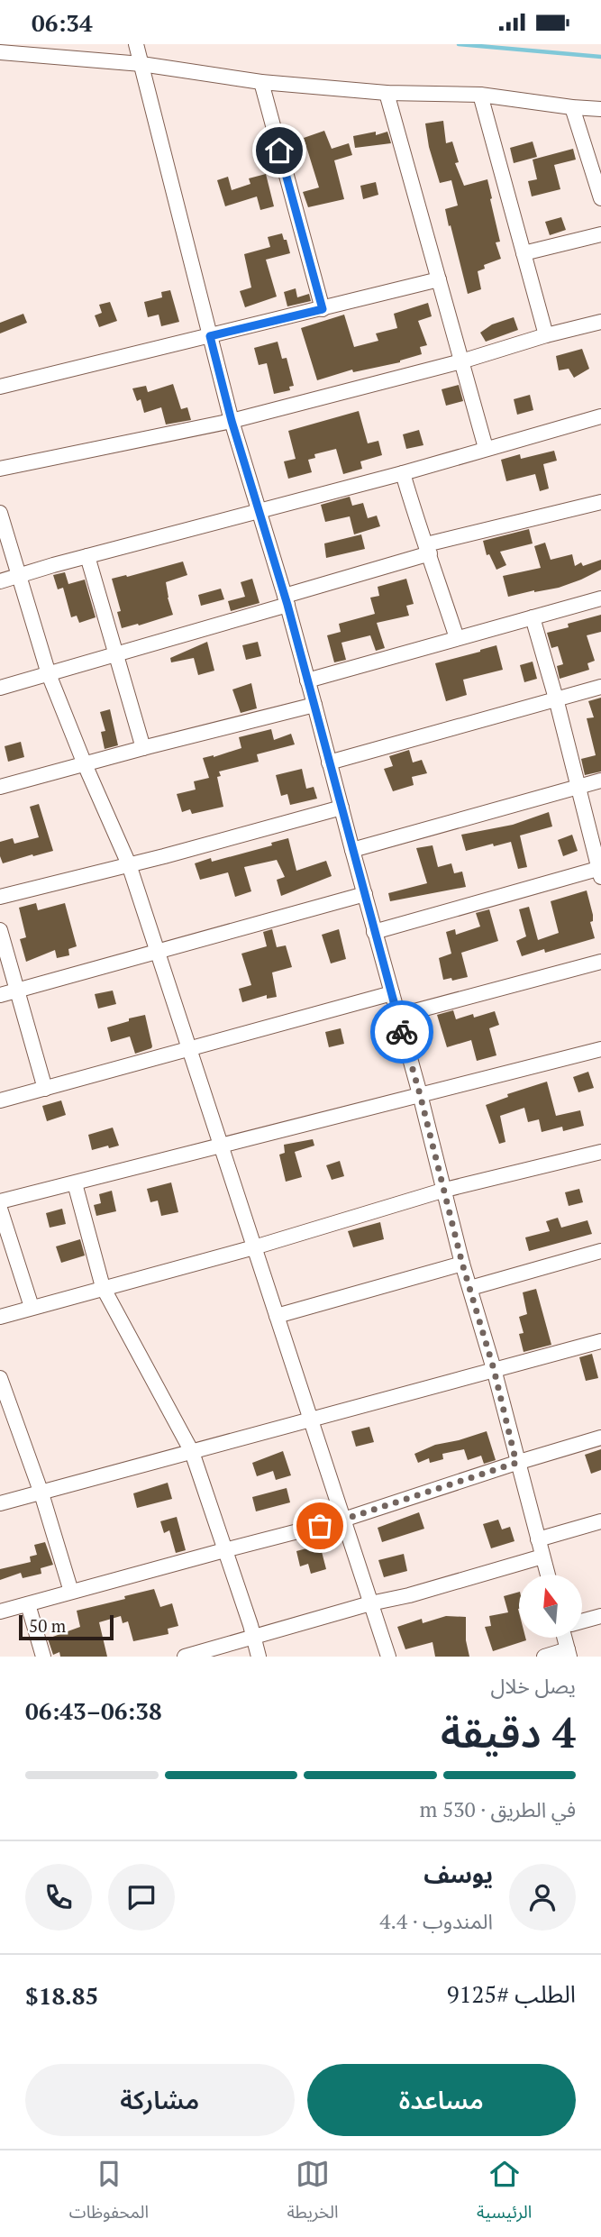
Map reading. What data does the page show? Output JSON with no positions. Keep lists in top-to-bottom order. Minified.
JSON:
{"scale_bar":"50 m","north":"top","page":{"status":"06:34","scale":"50 m","heading":["4 دقيقة","يصل خلال","06:38–06:43"],"panel":["يوسف","المندوب · 4.4","الطلب #9125","$18.85"],"bar":"في الطريق · 530 m","buttons":["مساعدة","مشاركة"],"tabs":["الرئيسية","الخريطة","المحفوظات"]}}
